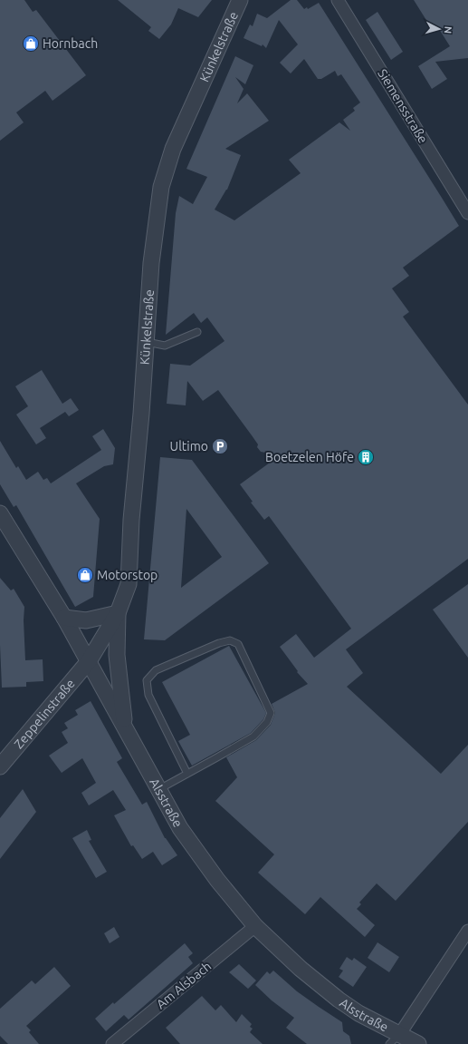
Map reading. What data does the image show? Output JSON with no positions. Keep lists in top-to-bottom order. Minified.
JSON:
{"streets":{"street":["Künkelstraße","Siemensstraße","Zeppelinstraße","Alsstraße","Am Alsbach"]},"crossings":[["Künkelstraße","Zeppelinstraße"],["Künkelstraße","Alsstraße"],["Zeppelinstraße","Alsstraße"],["Alsstraße","Am Alsbach"]],"places":{"shop":["Hornbach","Motorstop"],"parking":["Ultimo"],"building":["Boetzelen Höfe"]},"north":"right"}
